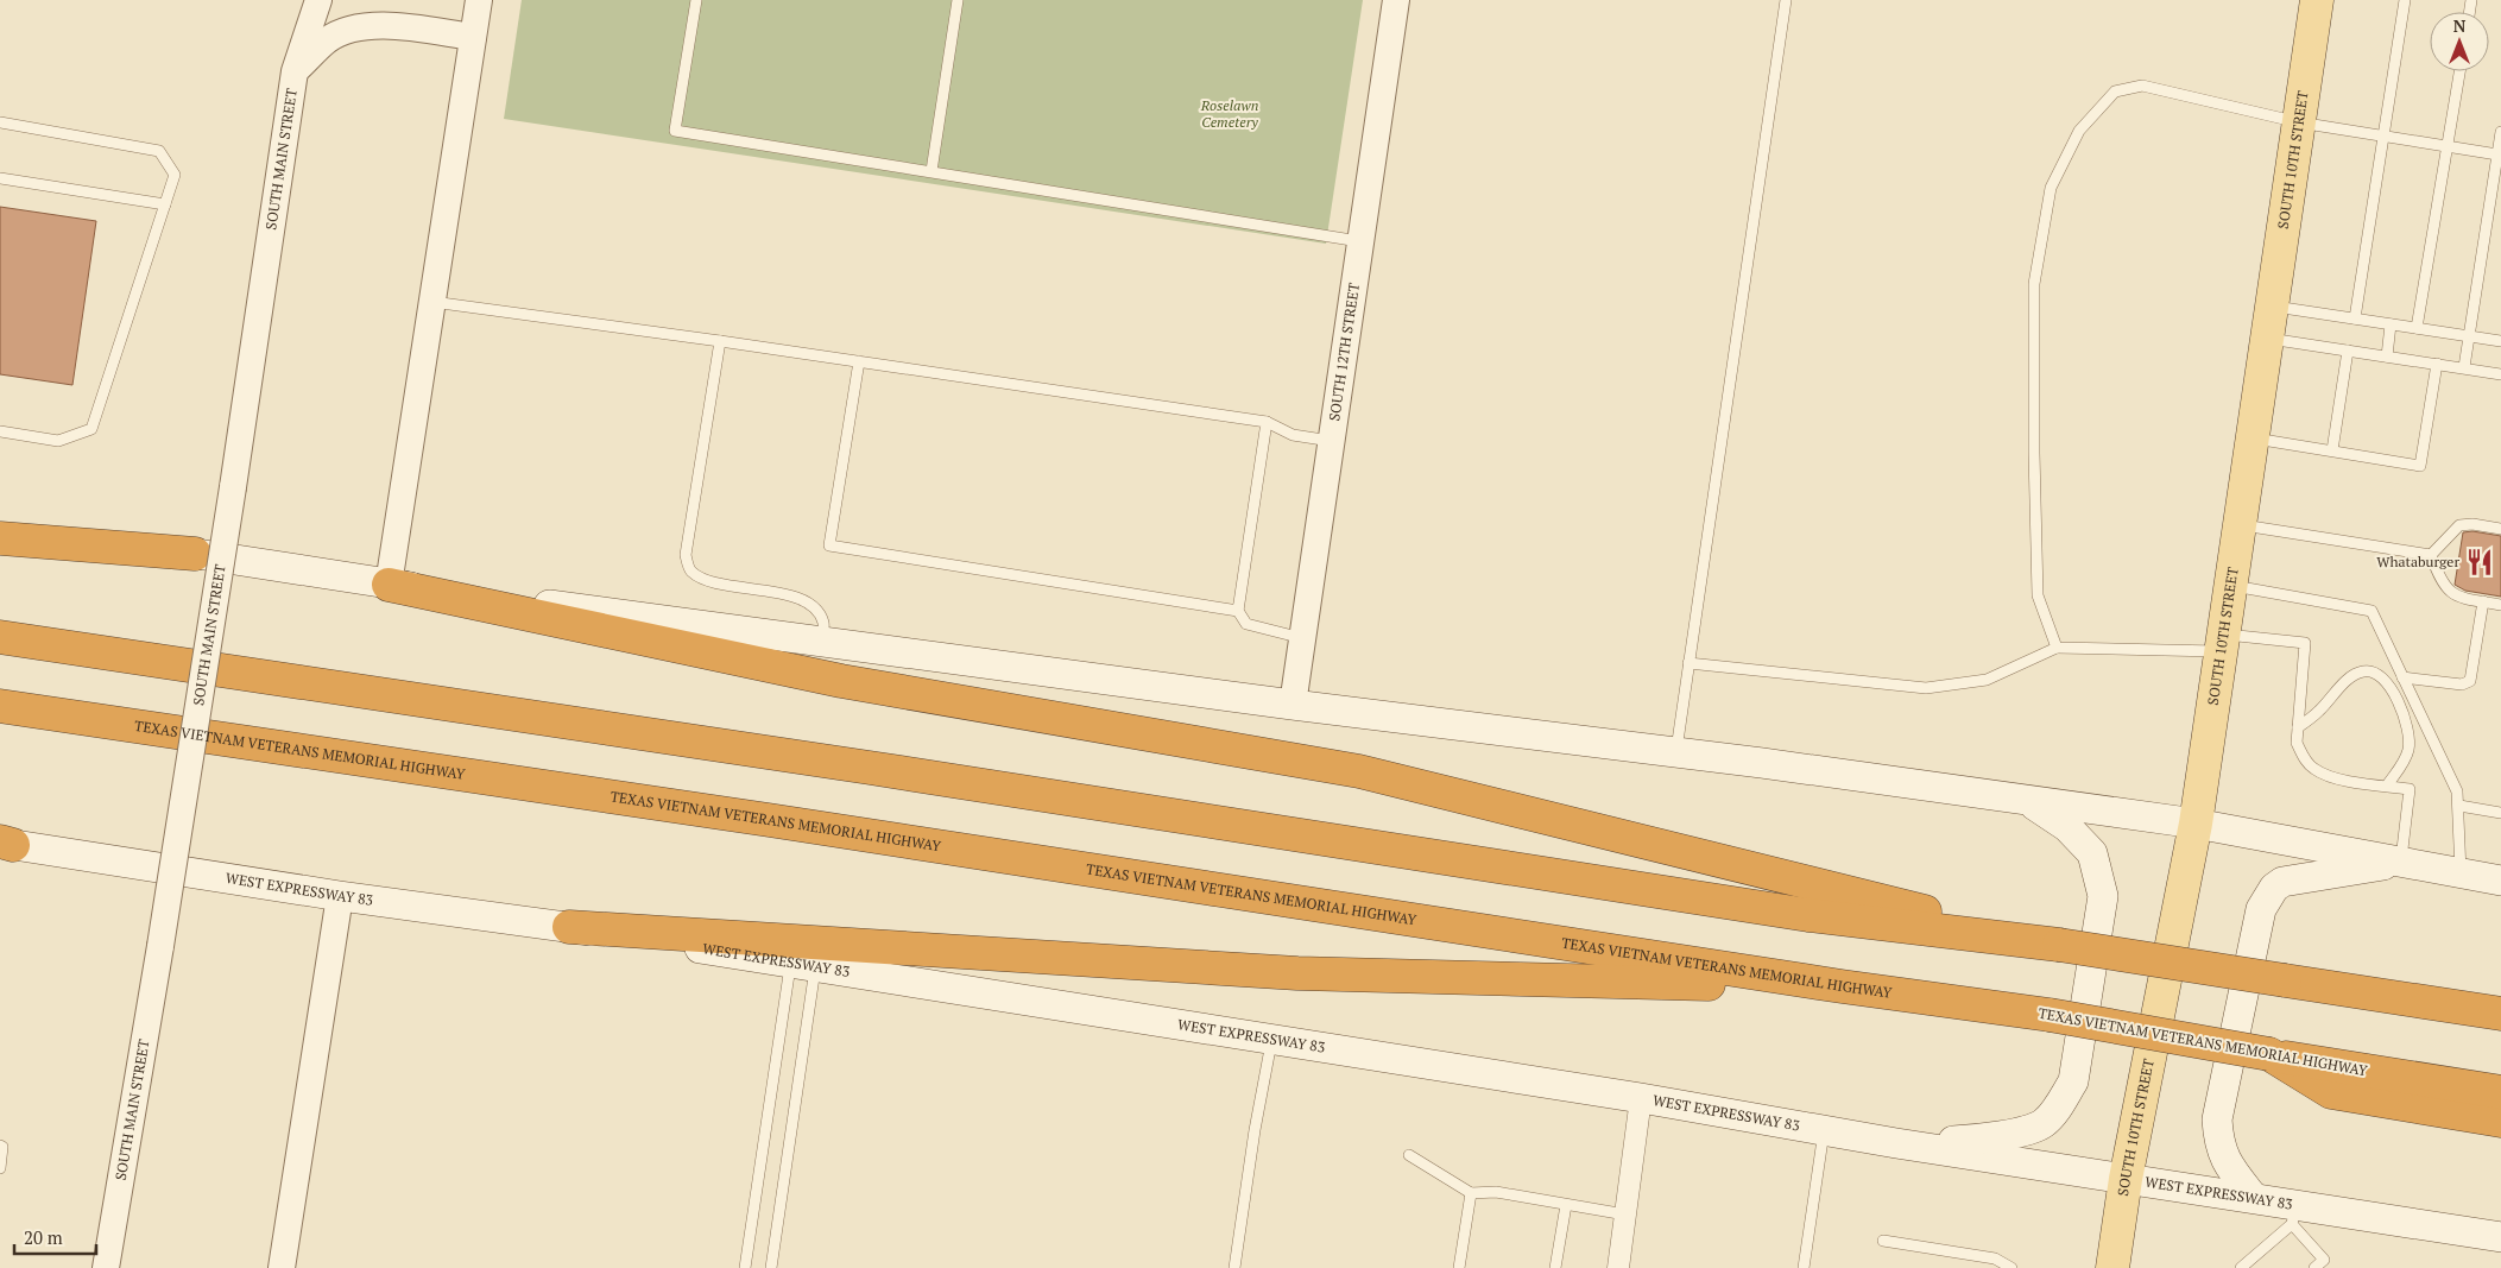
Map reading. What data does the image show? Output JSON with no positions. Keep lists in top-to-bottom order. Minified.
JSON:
{"streets":{"highway":["TEXAS VIETNAM VETERANS MEMORIAL HIGHWAY"],"main road":["SOUTH 10TH STREET","WEST EXPRESSWAY 83"],"street":["SOUTH MAIN STREET","SOUTH 12TH STREET"]},"crossings":[["SOUTH 10TH STREET","WEST EXPRESSWAY 83"]],"parks":["Roselawn Cemetery"],"places":{"restaurant":["Whataburger"]},"scale_bar":"20 m","north":"top"}
